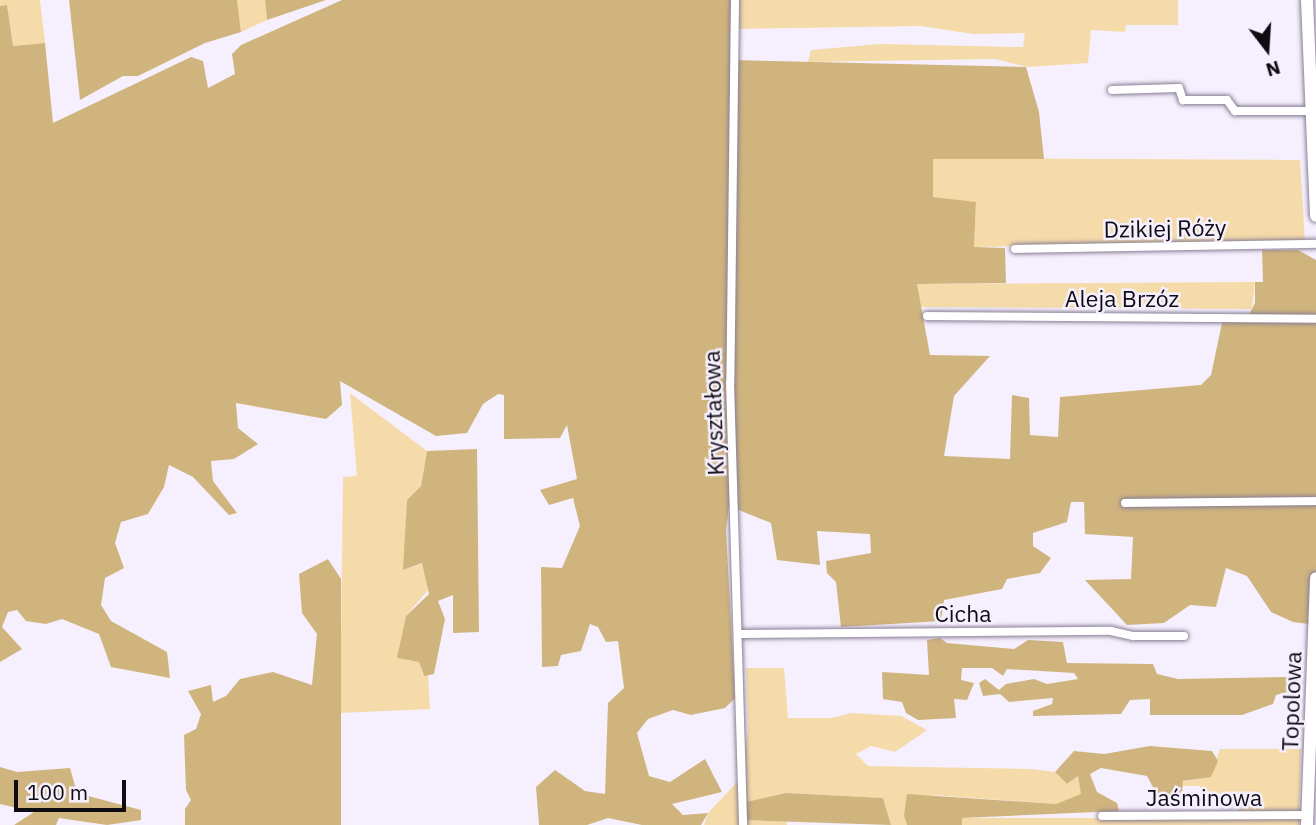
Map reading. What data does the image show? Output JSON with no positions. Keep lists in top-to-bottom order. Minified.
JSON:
{"streets":{"street":["Dzikiej Róży","Aleja Brzóz","Kryształowa","Cicha","Topolowa","Jaśminowa"]},"crossings":[["Kryształowa","Cicha"],["Topolowa","Jaśminowa"]],"scale_bar":"100 m","north":"bottom"}
